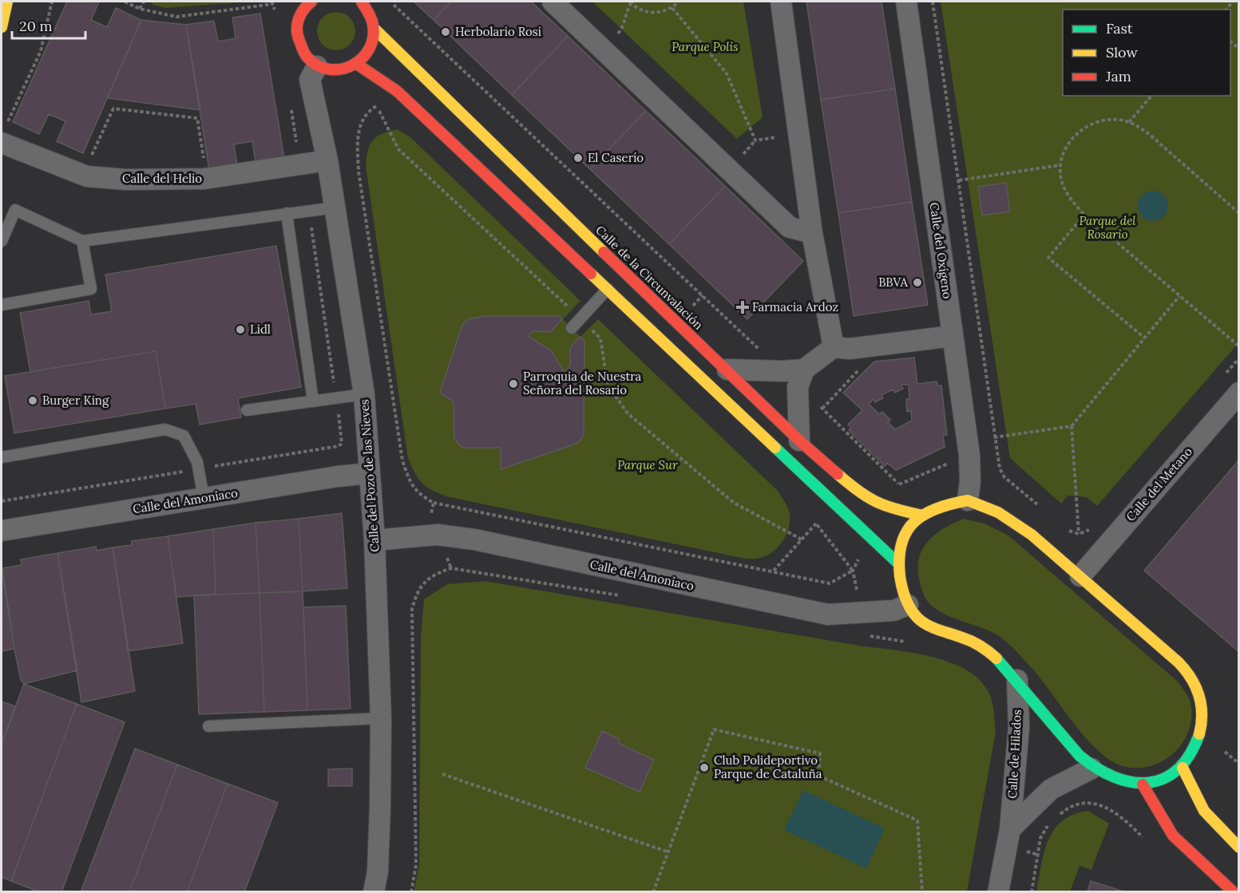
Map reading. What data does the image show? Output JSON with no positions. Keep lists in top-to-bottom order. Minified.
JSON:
{"streets":{"street":["Calle del Helio","Calle del Oxígeno","Calle de la Circunvalación","Calle del Pozo de las Nieves","Calle del Metano","Calle del Amoniaco","Calle de Hilados"]},"crossings":[["Calle del Helio","Calle del Pozo de las Nieves"],["Calle del Pozo de las Nieves","Calle del Amoniaco"]],"parks":["Parque Polis","Parque del Rosario","Parque Sur"],"places":{"other":["Herbolario Rosi","El Caserío","BBVA","Lidl","Parroquia de Nuestra Señora del Rosario","Burger King","Club Polideportivo Parque de Cataluña"],"health":["Farmacia Ardoz"]},"legend":["Fast","Slow","Jam"],"scale_bar":"20 m"}
